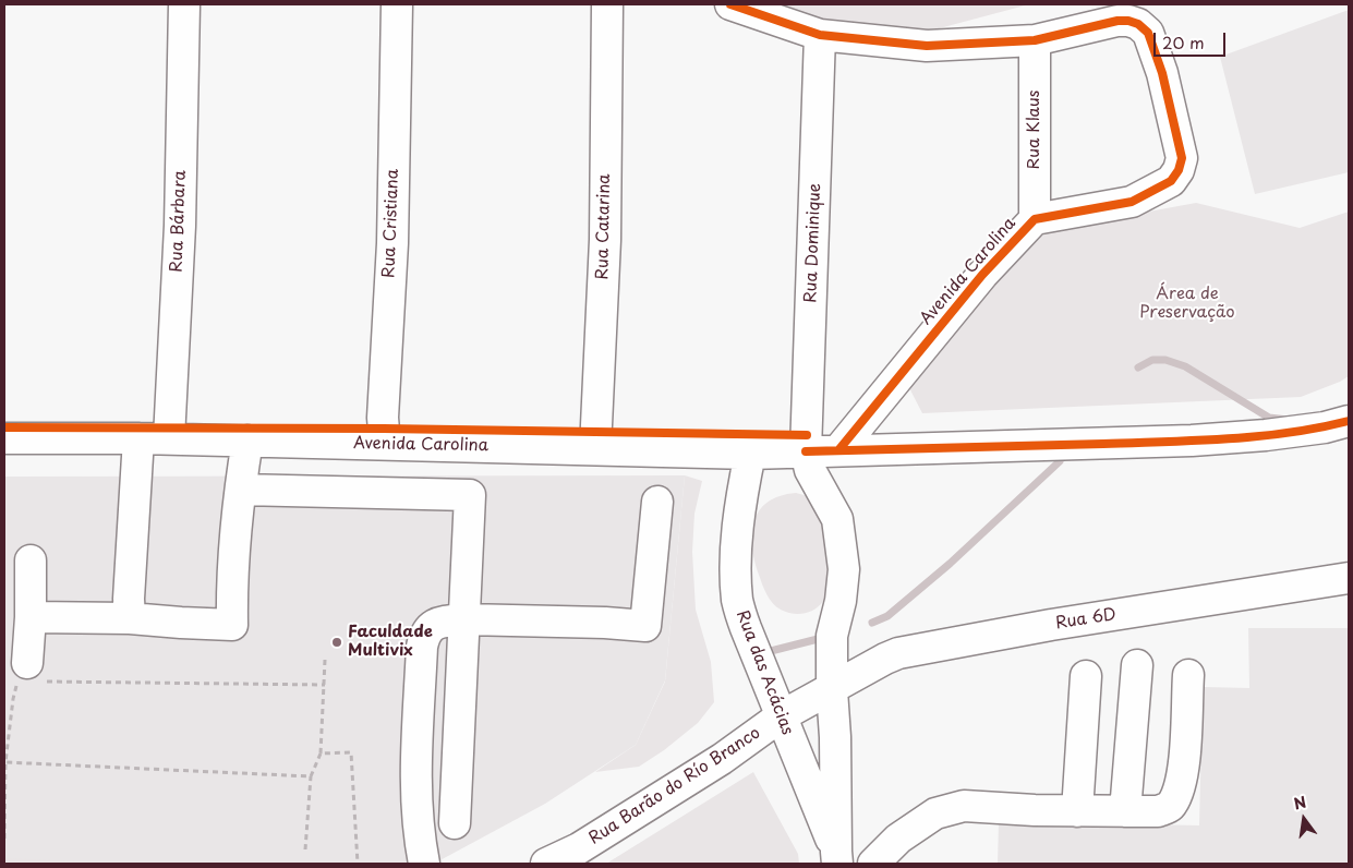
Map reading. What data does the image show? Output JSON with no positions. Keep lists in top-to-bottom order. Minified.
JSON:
{"streets":{"street":["Rua Klaus","Rua Bárbara","Rua Cristiana","Rua Catarina","Rua Dominique","Avenida Carolina","Rua 6D","Rua das Acácias","Rua Barão do Río Branco"]},"crossings":[["Rua Klaus","Avenida Carolina"],["Rua Bárbara","Avenida Carolina"],["Rua Cristiana","Avenida Carolina"],["Rua Catarina","Avenida Carolina"],["Rua Dominique","Avenida Carolina"],["Rua Dominique","Rua das Acácias"],["Avenida Carolina","Rua das Acácias"],["Rua 6D","Rua das Acácias"],["Rua 6D","Rua Barão do Río Branco"],["Rua das Acácias","Rua Barão do Río Branco"]],"parks":["Área de Preservação"],"places":["Faculdade Multivix"],"scale_bar":"20 m","north":"top"}
